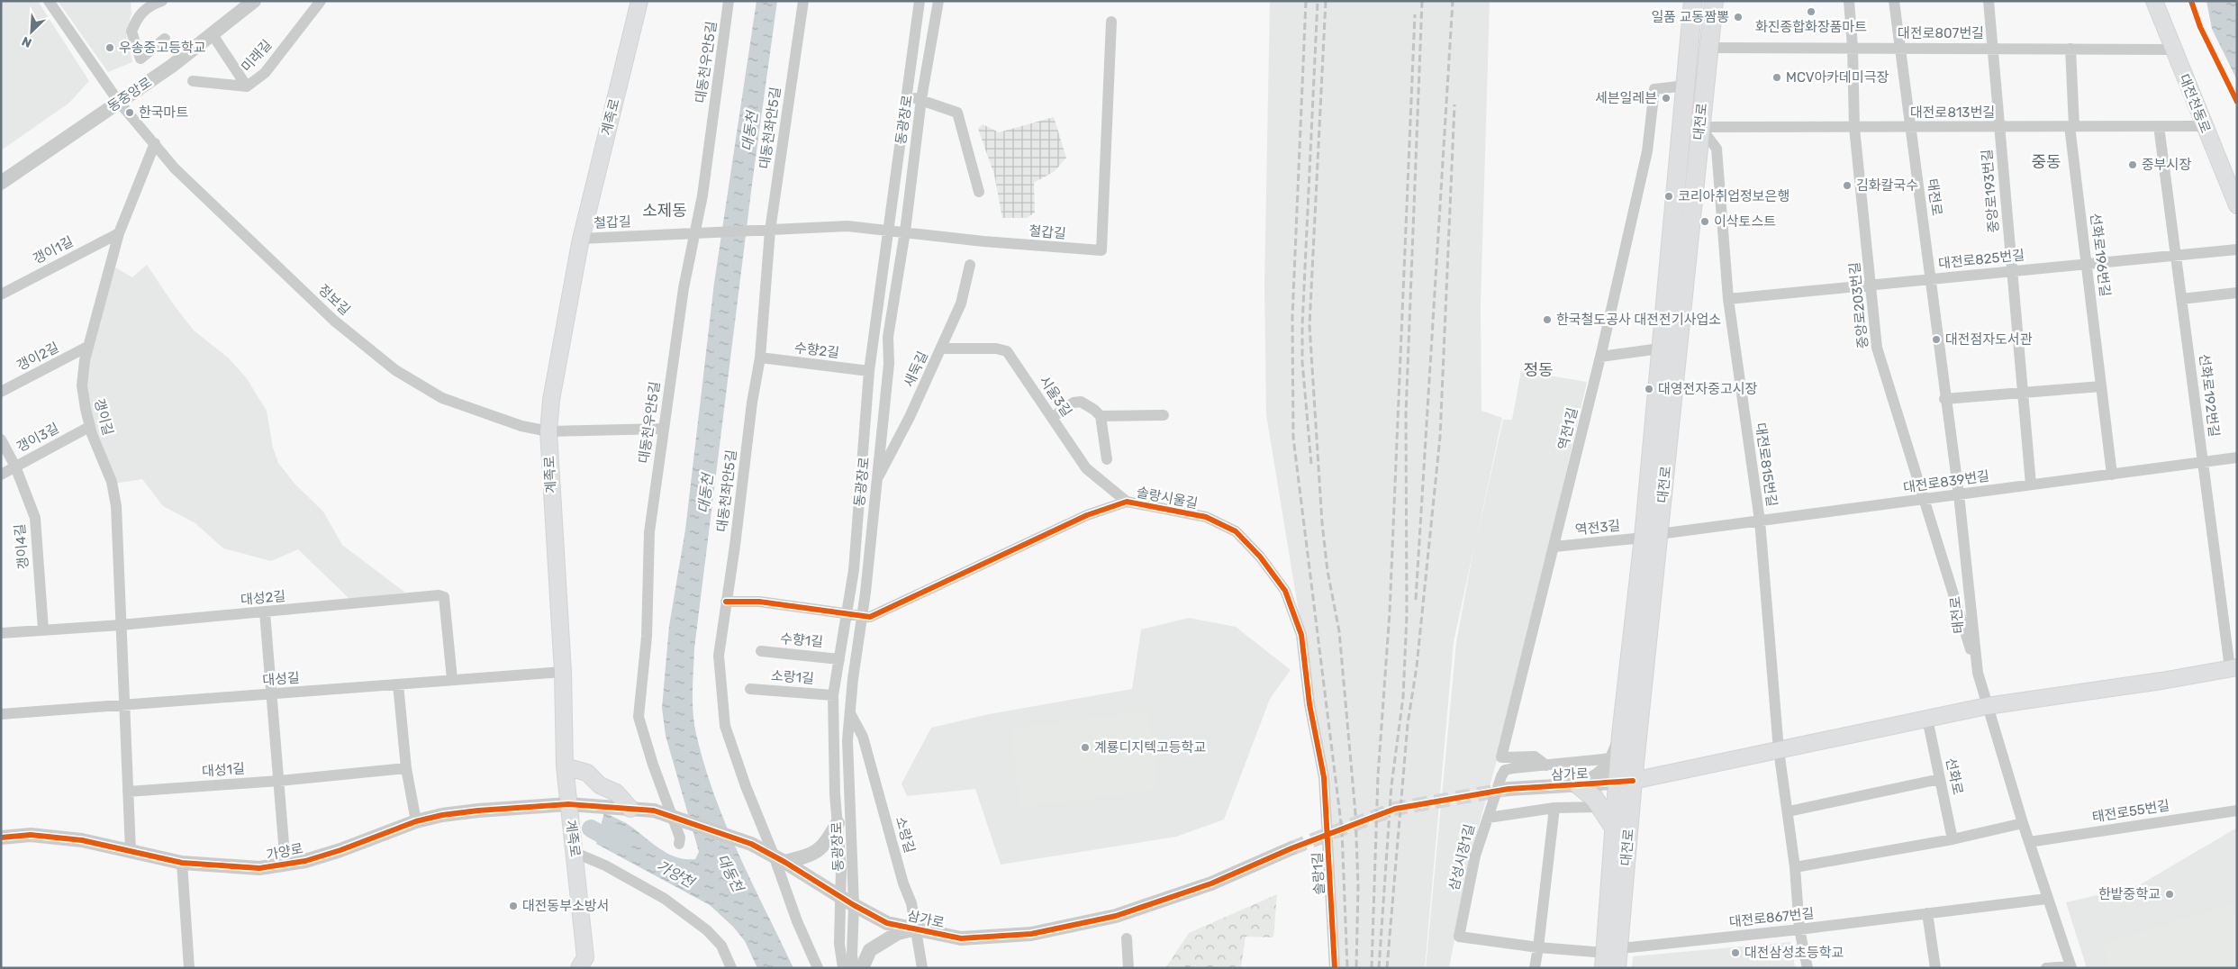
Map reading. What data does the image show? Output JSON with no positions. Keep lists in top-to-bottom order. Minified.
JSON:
{"streets":{"main road":["대전천동로","계족로","대전로"],"street":["대전로807번길","미래길","대동천우안5길","동중앙로","대전로813번길","동광장로","대동천좌안5길","중앙로193번길","태전로","철갑길","갱이1길","선화로196번길","대전로825번길","정보길","중앙로203번길","수향2길","갱이2길","새둑길","선화로192번길","시울3길","갱이길","역전1길","갱이3길","대전로815번길","대전로839번길","솔랑시울길","역전3길","갱이4길","대성2길","수향1길","소랑1길","대성길","대성1길","삼가로","선화로","태전로55번길","소랑길","가양로","삼성시장1길","솔랑1길","대전로867번길"]},"crossings":[["대전로807번길","대전천동로"],["대전로807번길","대전로"],["대전로807번길","중앙로193번길"],["대전로807번길","태전로"],["대전로807번길","선화로196번길"],["대전로807번길","중앙로203번길"],["대동천우안5길","철갑길"],["대동천우안5길","정보길"],["동중앙로","정보길"],["대전천동로","대전로813번길"],["대전로813번길","대전로"],["대전로813번길","중앙로193번길"],["대전로813번길","태전로"],["대전로813번길","선화로196번길"],["대전로813번길","중앙로203번길"],["대전로813번길","선화로192번길"],["대전로813번길","대전로815번길"],["계족로","철갑길"],["계족로","정보길"],["계족로","대성길"],["계족로","삼가로"],["계족로","가양로"],["동광장로","철갑길"],["동광장로","수향2길"],["동광장로","새둑길"],["동광장로","솔랑시울길"],["동광장로","수향1길"],["동광장로","소랑1길"],["동광장로","삼가로"],["동광장로","소랑길"],["대전로","역전1길"],["대전로","대전로815번길"],["대전로","대전로839번길"],["대전로","역전3길"],["대전로","삼가로"],["대전로","대전로867번길"],["대동천좌안5길","철갑길"],["대동천좌안5길","수향2길"],["대동천좌안5길","솔랑시울길"],["중앙로193번길","대전로825번길"],["중앙로193번길","대전로839번길"],["태전로","대전로825번길"],["태전로","중앙로203번길"],["태전로","대전로839번길"],["태전로","태전로55번길"],["태전로","대전로867번길"],["갱이1길","갱이길"],["선화로196번길","대전로825번길"],["선화로196번길","대전로839번길"],["대전로825번길","중앙로203번길"],["대전로825번길","선화로192번길"],["대전로825번길","대전로815번길"],["정보길","갱이길"],["중앙로203번길","대전로839번길"],["갱이2길","갱이길"],["새둑길","시울3길"],["선화로192번길","대전로839번길"],["시울3길","솔랑시울길"],["갱이길","갱이3길"],["갱이길","대성2길"],["갱이길","대성길"],["역전1길","역전3길"],["갱이3길","갱이4길"],["대전로815번길","대전로839번길"],["대전로815번길","대전로867번길"],["대전로839번길","역전3길"],["솔랑시울길","솔랑1길"],["갱이4길","대성2길"],["대성2길","대성길"],["삼가로","소랑길"],["삼가로","가양로"],["삼성시장1길","대전로867번길"]],"districts":["중동","소제동","정동"],"water":["대동천","가양천"],"places":["화진종합화장품마트","일품 교동짬뽕","우송중고등학교","MCV아카데미극장","세븐일레븐","한국마트","중부시장","김화칼국수","코리아취업정보은행","이삭토스트","한국철도공사 대전전기사업소","대전점자도서관","대영전자중고시장","계룡디지텍고등학교","한밭중학교","대전동부소방서","대전삼성초등학교"],"north":"bottom left"}
